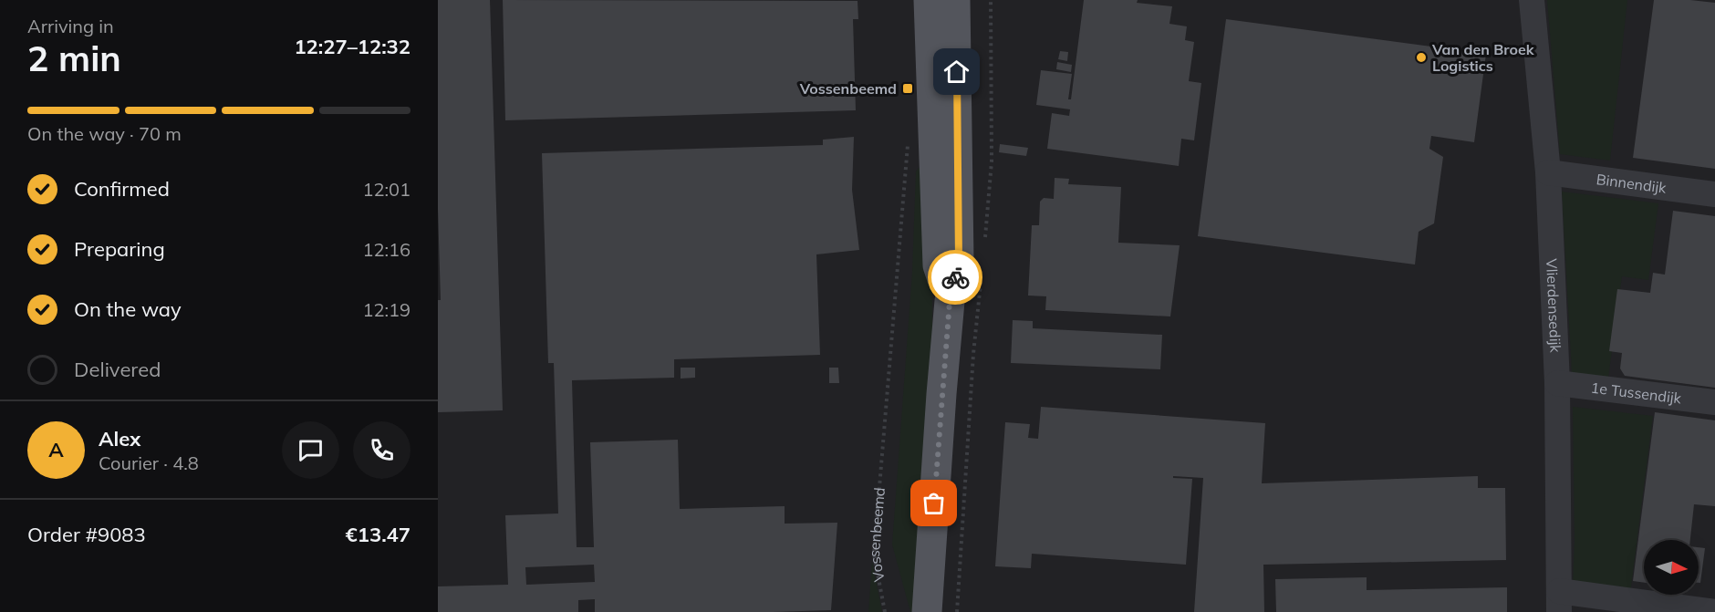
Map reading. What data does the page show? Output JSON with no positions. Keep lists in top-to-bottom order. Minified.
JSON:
{"streets":{"street":["Binnendijk","Vlierdensedijk","1e Tussendijk"],"path":["Vossenbeemd"]},"crossings":[["Binnendijk","Vlierdensedijk"],["Vlierdensedijk","1e Tussendijk"]],"places":{"other":["Van den Broek Logistics"],"transit":["Vossenbeemd"]},"north":"right","page":{"heading":["2 min","Arriving in","12:27–12:32"],"panel":["Alex","Courier · 4.8","Order #9083","€13.47"],"bar":"On the way · 70 m","list":[["Confirmed","12:01"],["Preparing","12:16"],["On the way","12:19"],"Delivered"],"round":"A"}}
